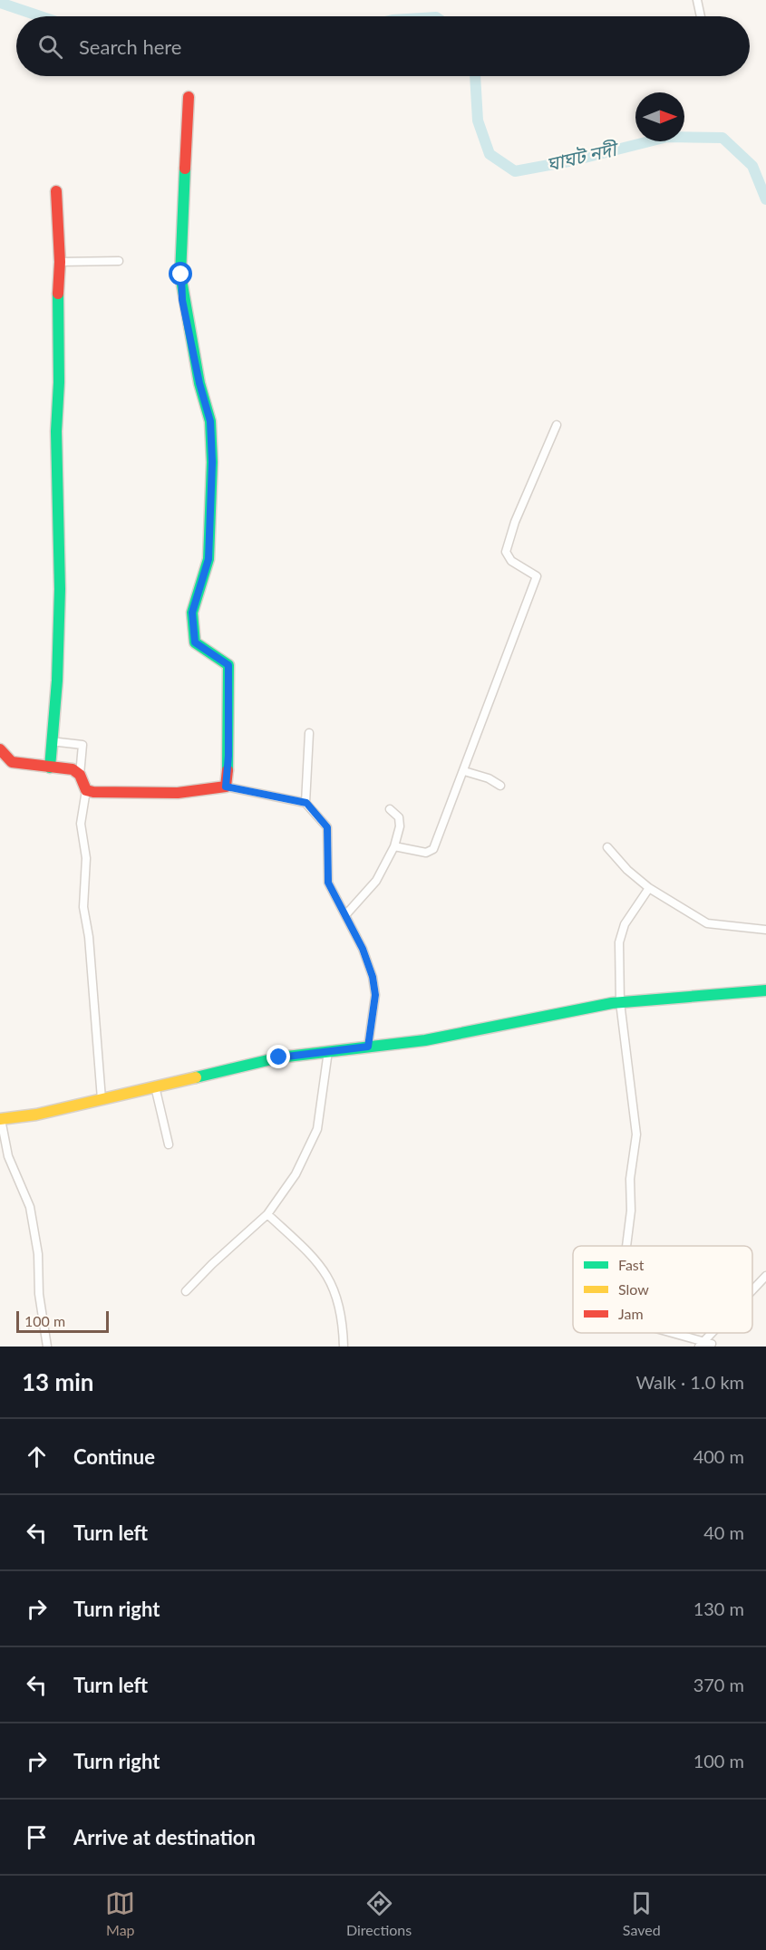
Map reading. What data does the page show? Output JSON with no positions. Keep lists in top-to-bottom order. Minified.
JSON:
{"water":["ঘাঘট নদী"],"legend":["Fast","Slow","Jam"],"scale_bar":"100 m","north":"right","page":{"search":"Search here","scale":"100 m","heading":["13 min","Walk · 1.0 km"],"list":[["Continue","400 m"],["Turn left","40 m"],["Turn right","130 m"],["Turn left","370 m"],["Turn right","100 m"],"Arrive at destination"],"nav":["Map","Directions","Saved"]}}
